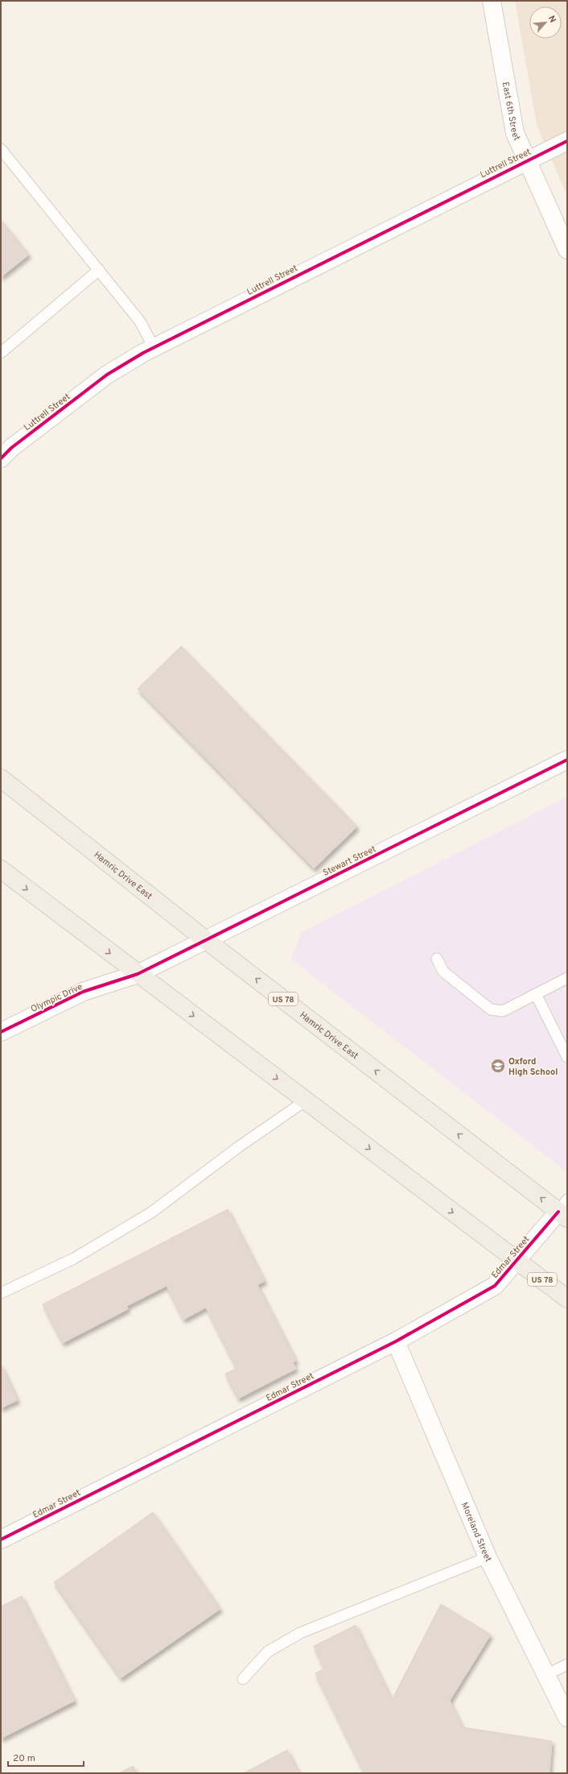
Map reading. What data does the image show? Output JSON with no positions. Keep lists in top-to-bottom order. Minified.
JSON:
{"streets":{"main road":["Hamric Drive East","US 78"],"street":["East 6th Street","Luttrell Street","Stewart Street","Olympic Drive","Edmar Street","Moreland Street"]},"crossings":[["East 6th Street","Luttrell Street"],["Stewart Street","Hamric Drive East"],["Stewart Street","Olympic Drive"],["Stewart Street","US 78"],["Hamric Drive East","Edmar Street"],["Olympic Drive","US 78"],["US 78","Edmar Street"],["Edmar Street","Moreland Street"]],"places":{"school or university":["Oxford High School"]},"scale_bar":"20 m","north":"top right"}
